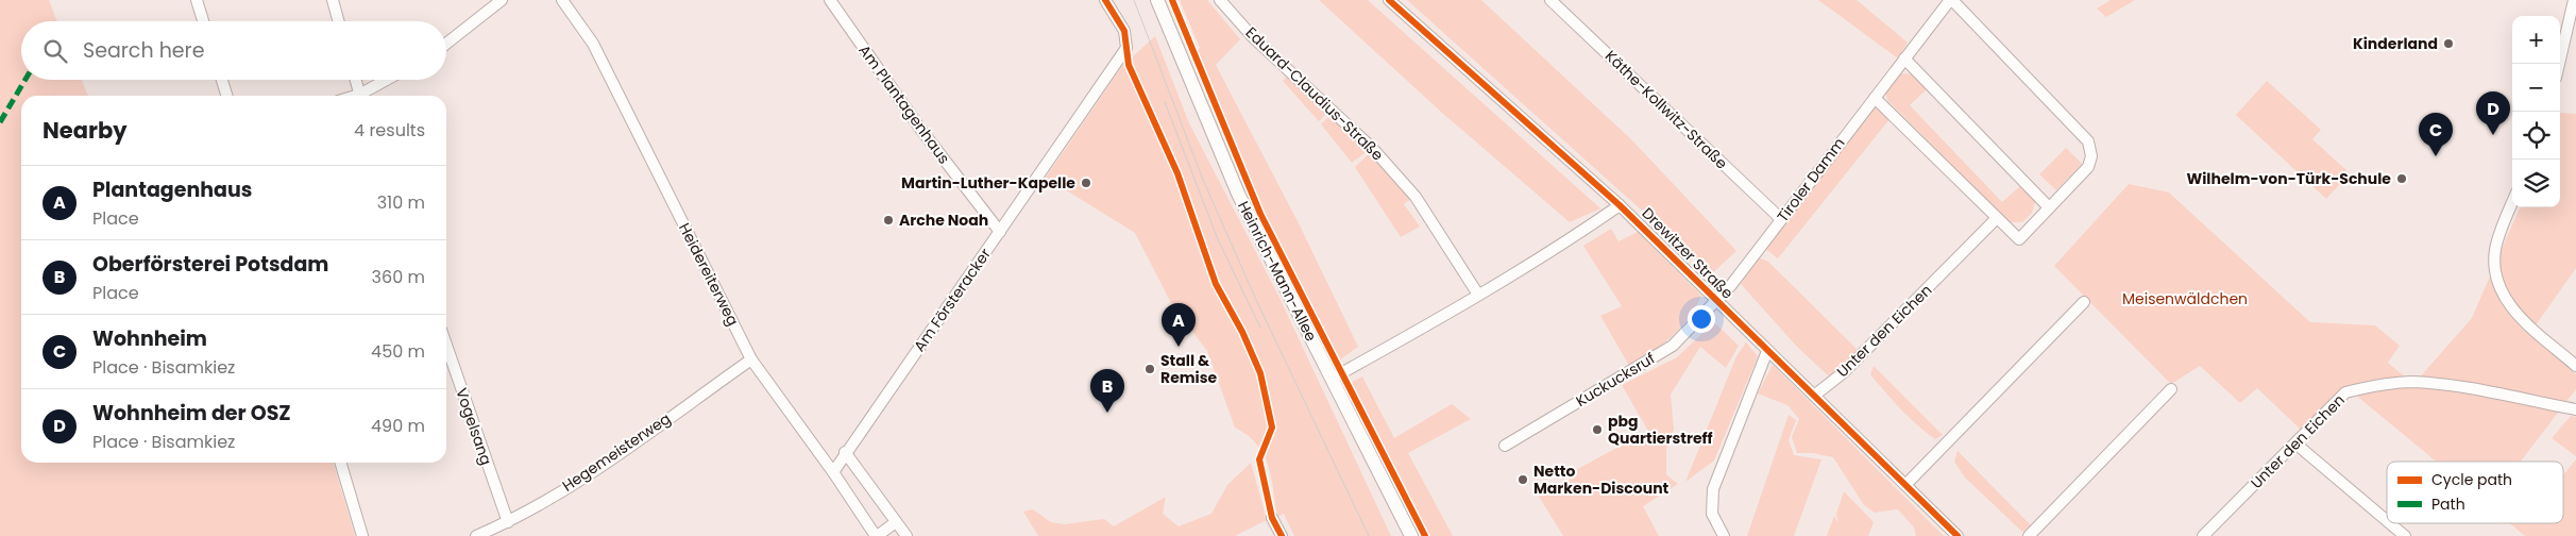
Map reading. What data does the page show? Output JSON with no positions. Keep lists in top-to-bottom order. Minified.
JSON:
{"streets":{"main road":["Heinrich-Mann-Allee"],"street":["Eduard-Claudius-Straße","Am Plantagenhaus","Käthe-Kollwitz-Straße","Tiroler Damm","Drewitzer Straße","Heidereiterweg","Am Försteracker","Unter den Eichen","Kuckucksruf","Vogelsang","Hegemeisterweg"]},"crossings":[["Am Plantagenhaus","Am Försteracker"],["Käthe-Kollwitz-Straße","Tiroler Damm"],["Tiroler Damm","Drewitzer Straße"],["Tiroler Damm","Unter den Eichen"],["Tiroler Damm","Kuckucksruf"],["Drewitzer Straße","Unter den Eichen"],["Drewitzer Straße","Kuckucksruf"],["Heidereiterweg","Am Försteracker"],["Heidereiterweg","Hegemeisterweg"],["Vogelsang","Hegemeisterweg"]],"parks":["Meisenwäldchen"],"places":["Kinderland","Wilhelm-von-Türk-Schule","Martin-Luther-Kapelle","Arche Noah","Stall & Remise","pbg Quartierstreff","Netto Marken-Discount"],"legend":["Cycle path","Path"],"page":{"map_buttons":["+","−"],"search":"Search here","pins":["D","C","A","B"],"heading":["Nearby","4 results"],"list":[{"mark":"A","name":"Plantagenhaus","note":"Place","value":"310 m"},{"mark":"B","name":"Oberförsterei Potsdam","note":"Place","value":"360 m"},{"mark":"C","name":"Wohnheim","note":"Place · Bisamkiez","value":"450 m"},{"mark":"D","name":"Wohnheim der OSZ","note":"Place · Bisamkiez","value":"490 m"}]}}
